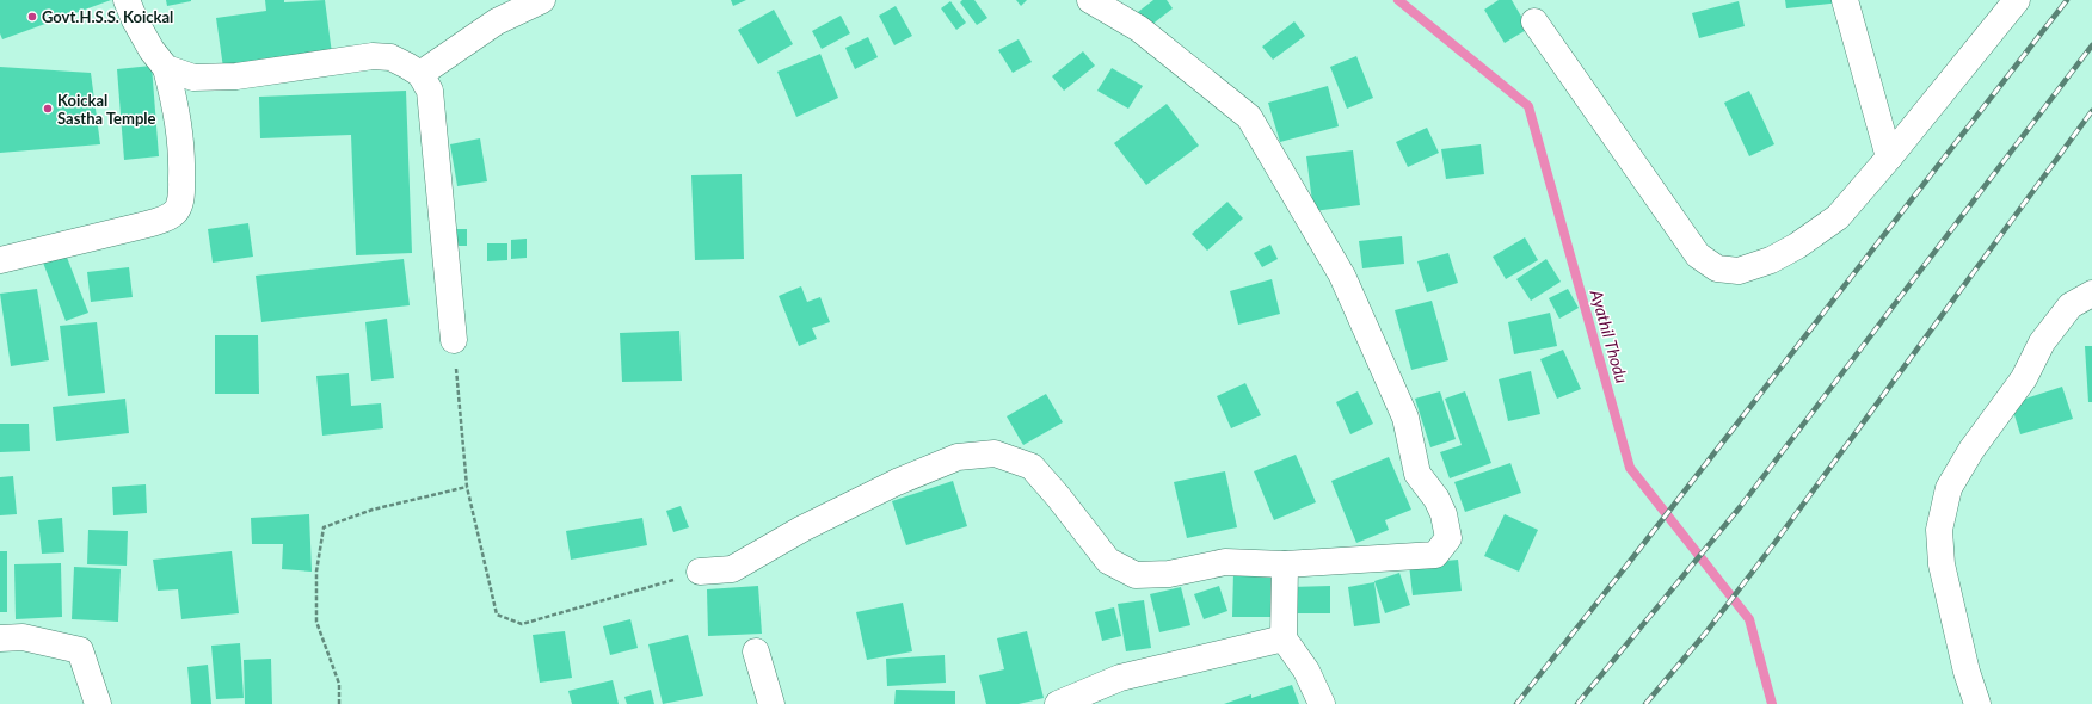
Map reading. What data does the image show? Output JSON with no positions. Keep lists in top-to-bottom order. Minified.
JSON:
{"water":["Ayathil Thodu"],"places":["Govt.H.S.S. Koickal","Koickal Sastha Temple"]}
